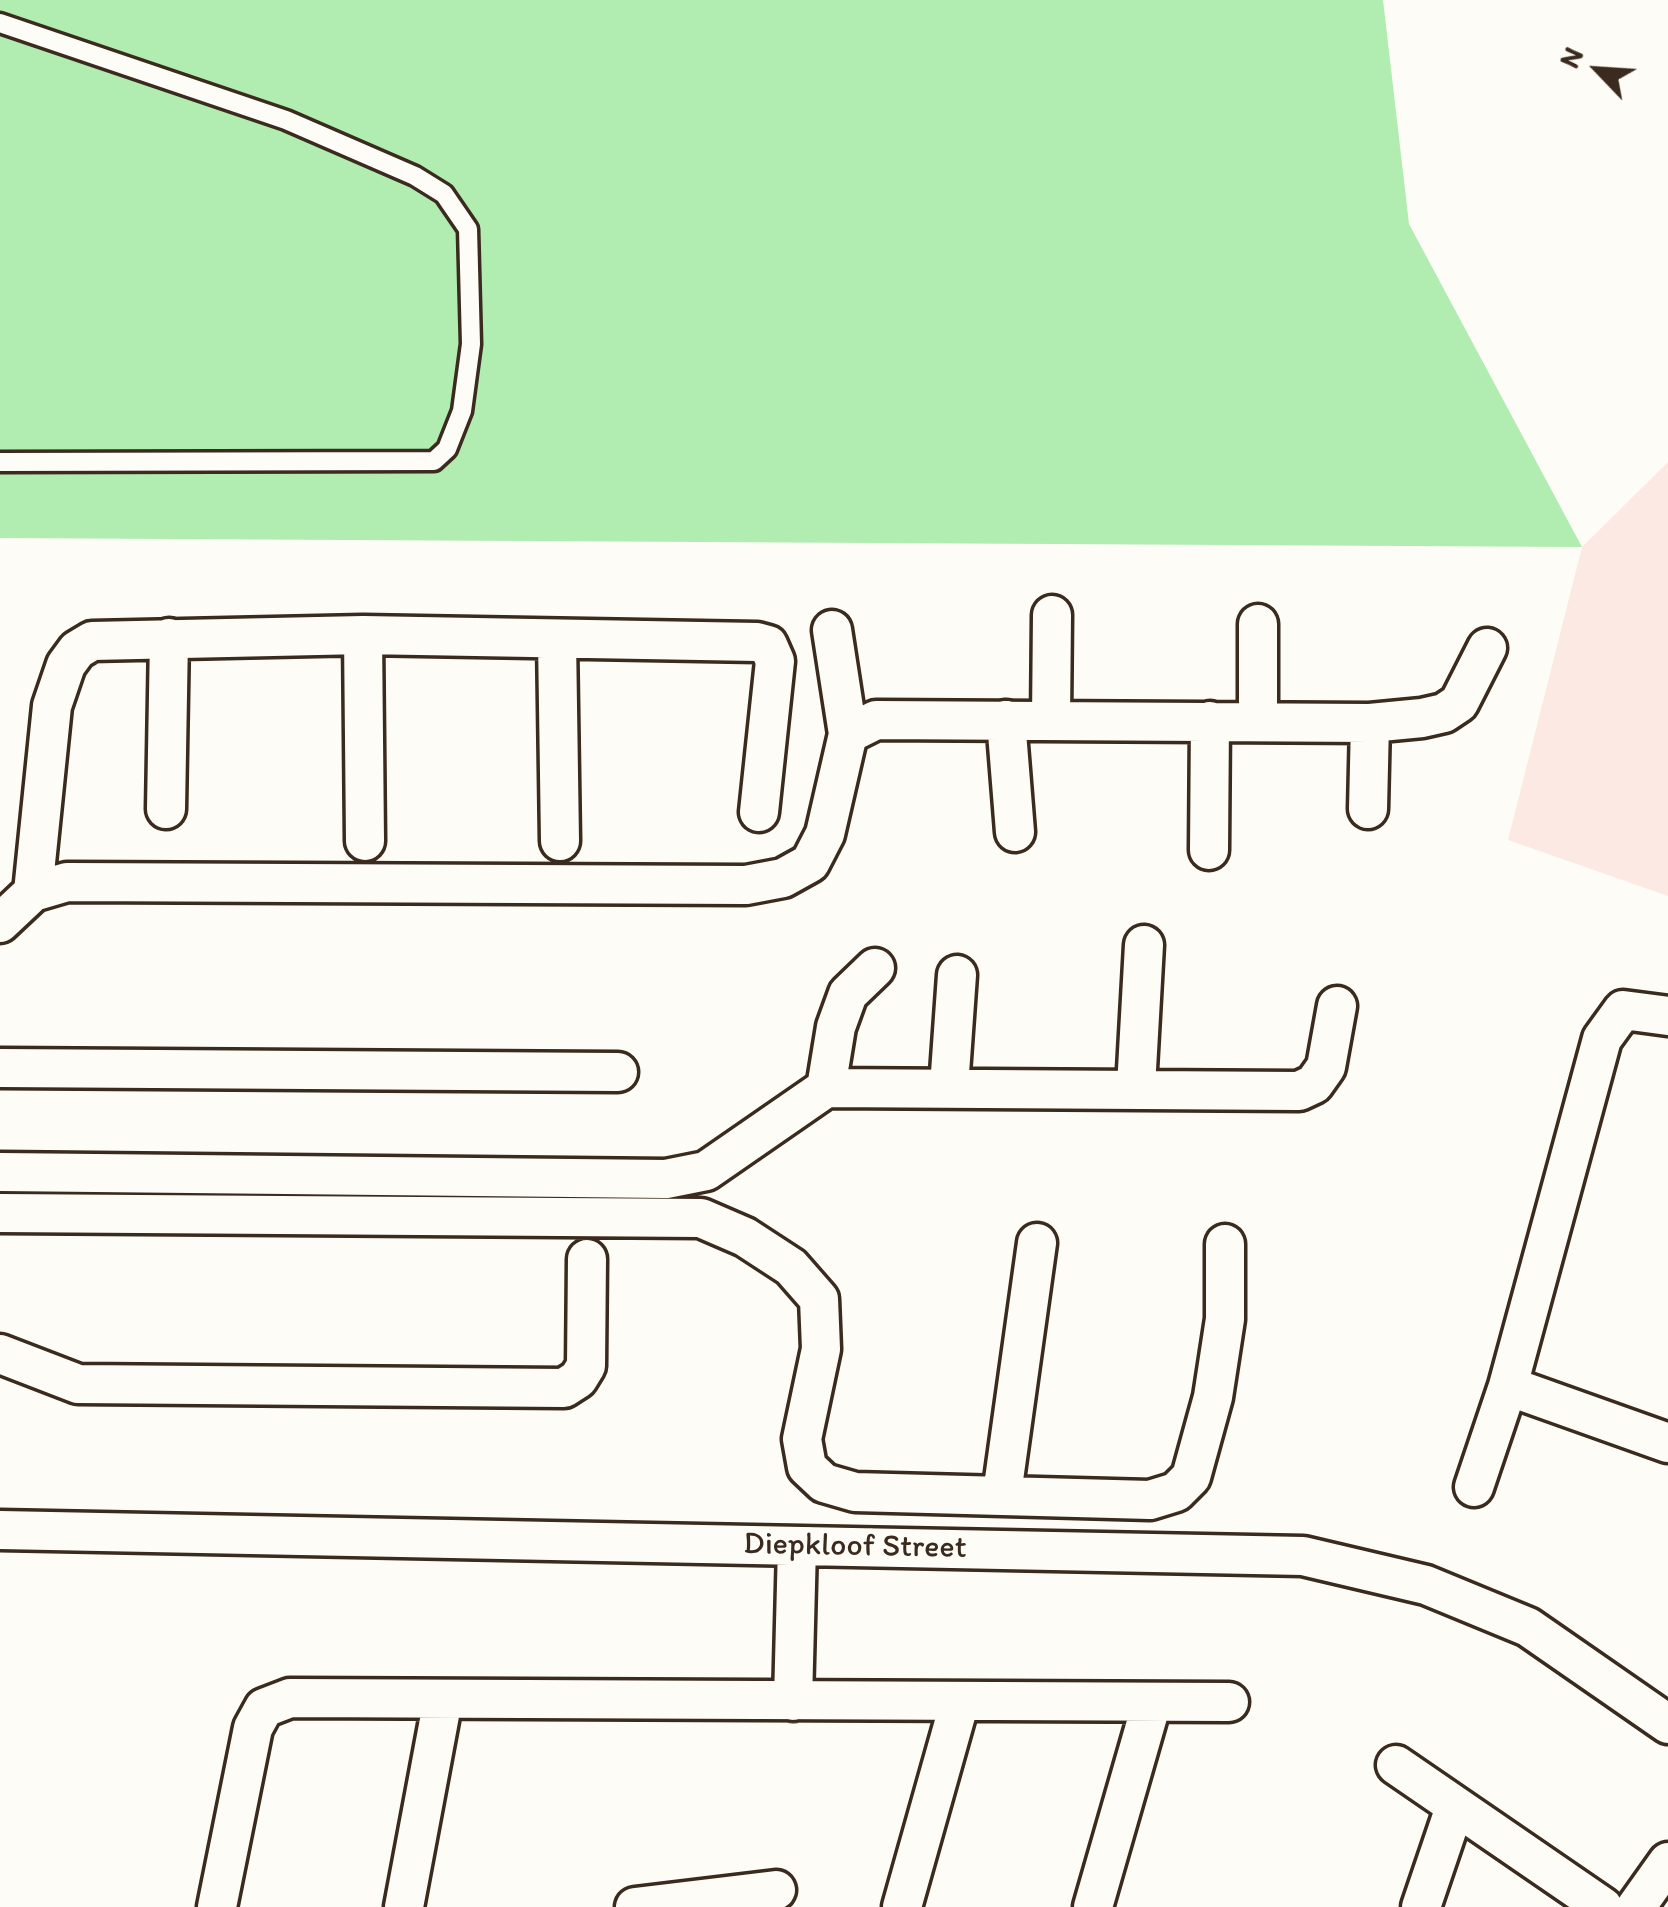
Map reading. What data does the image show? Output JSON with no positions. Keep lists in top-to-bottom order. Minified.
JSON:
{"streets":{"street":["Diepkloof Street"]},"north":"top left"}
